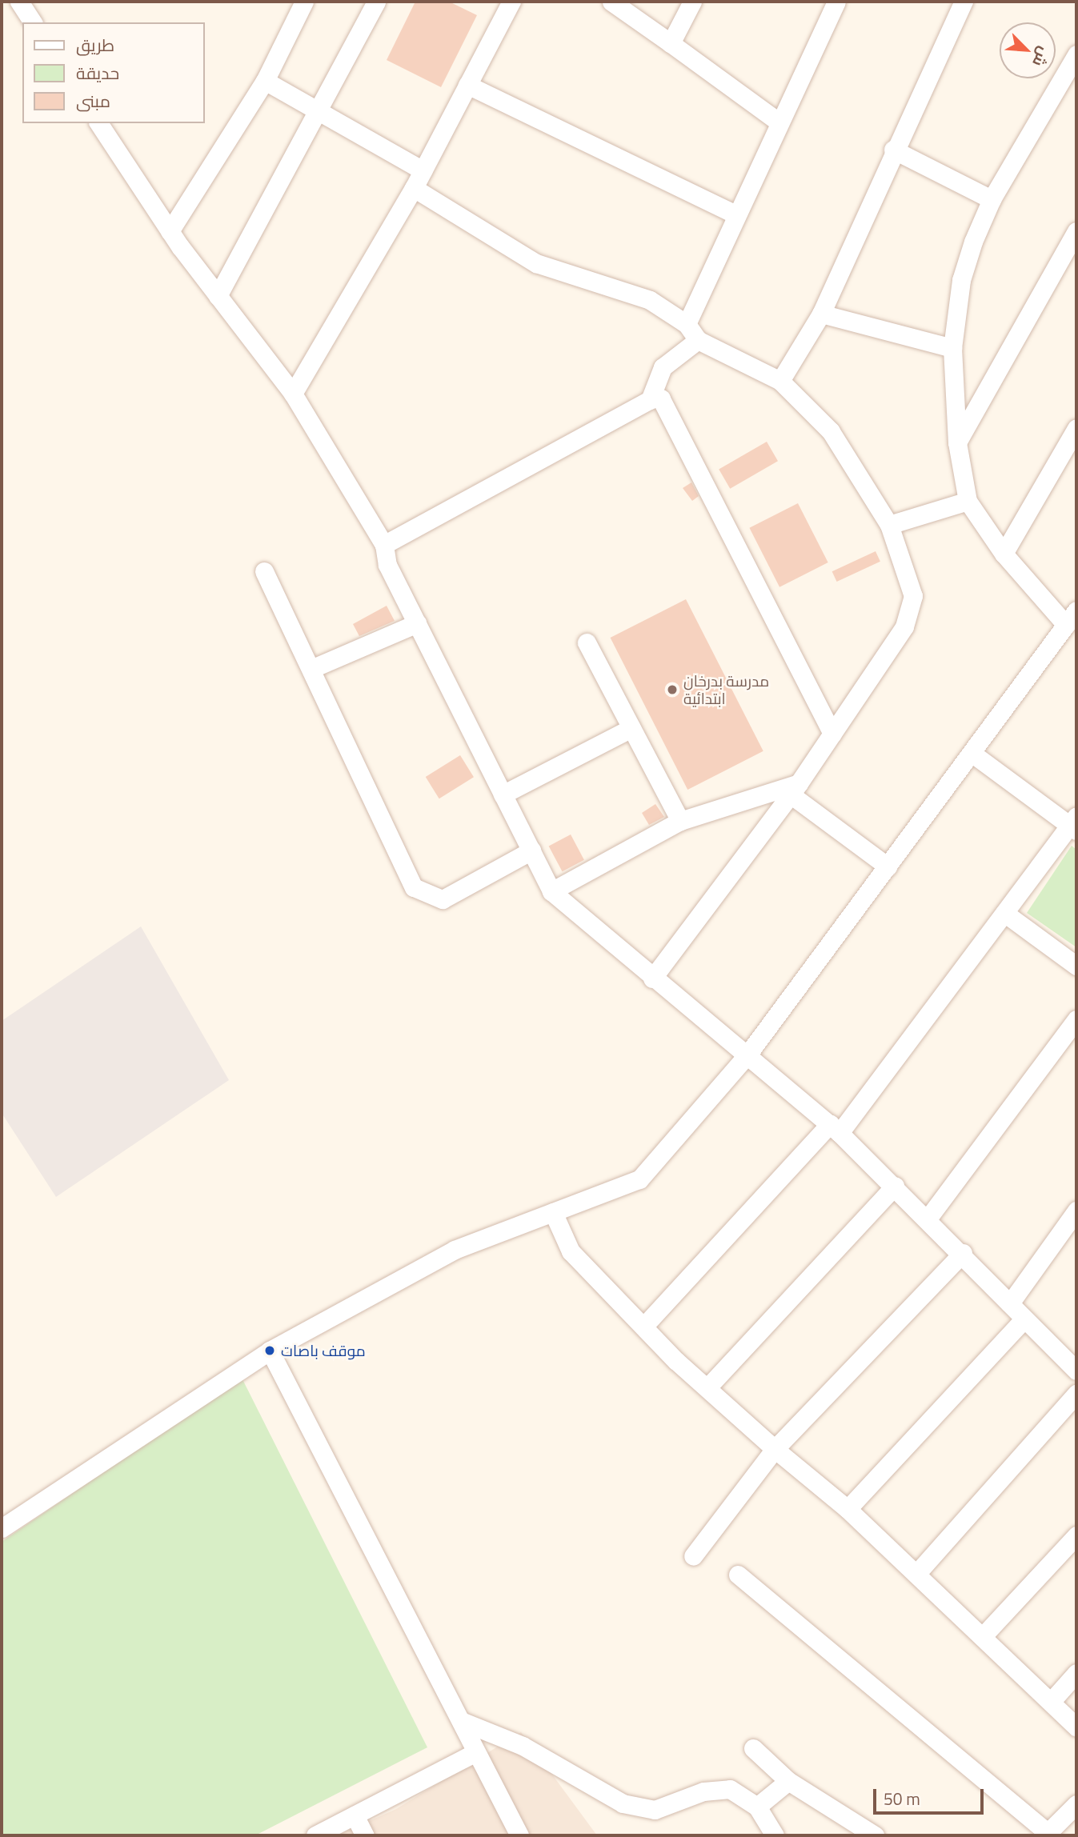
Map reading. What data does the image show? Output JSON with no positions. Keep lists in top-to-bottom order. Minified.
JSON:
{"places":["مدرسة بدرخان ابتدائية","موقف باصات"],"legend":["طريق","حديقة","مبنى"],"scale_bar":"50 m","north":"bottom right"}
